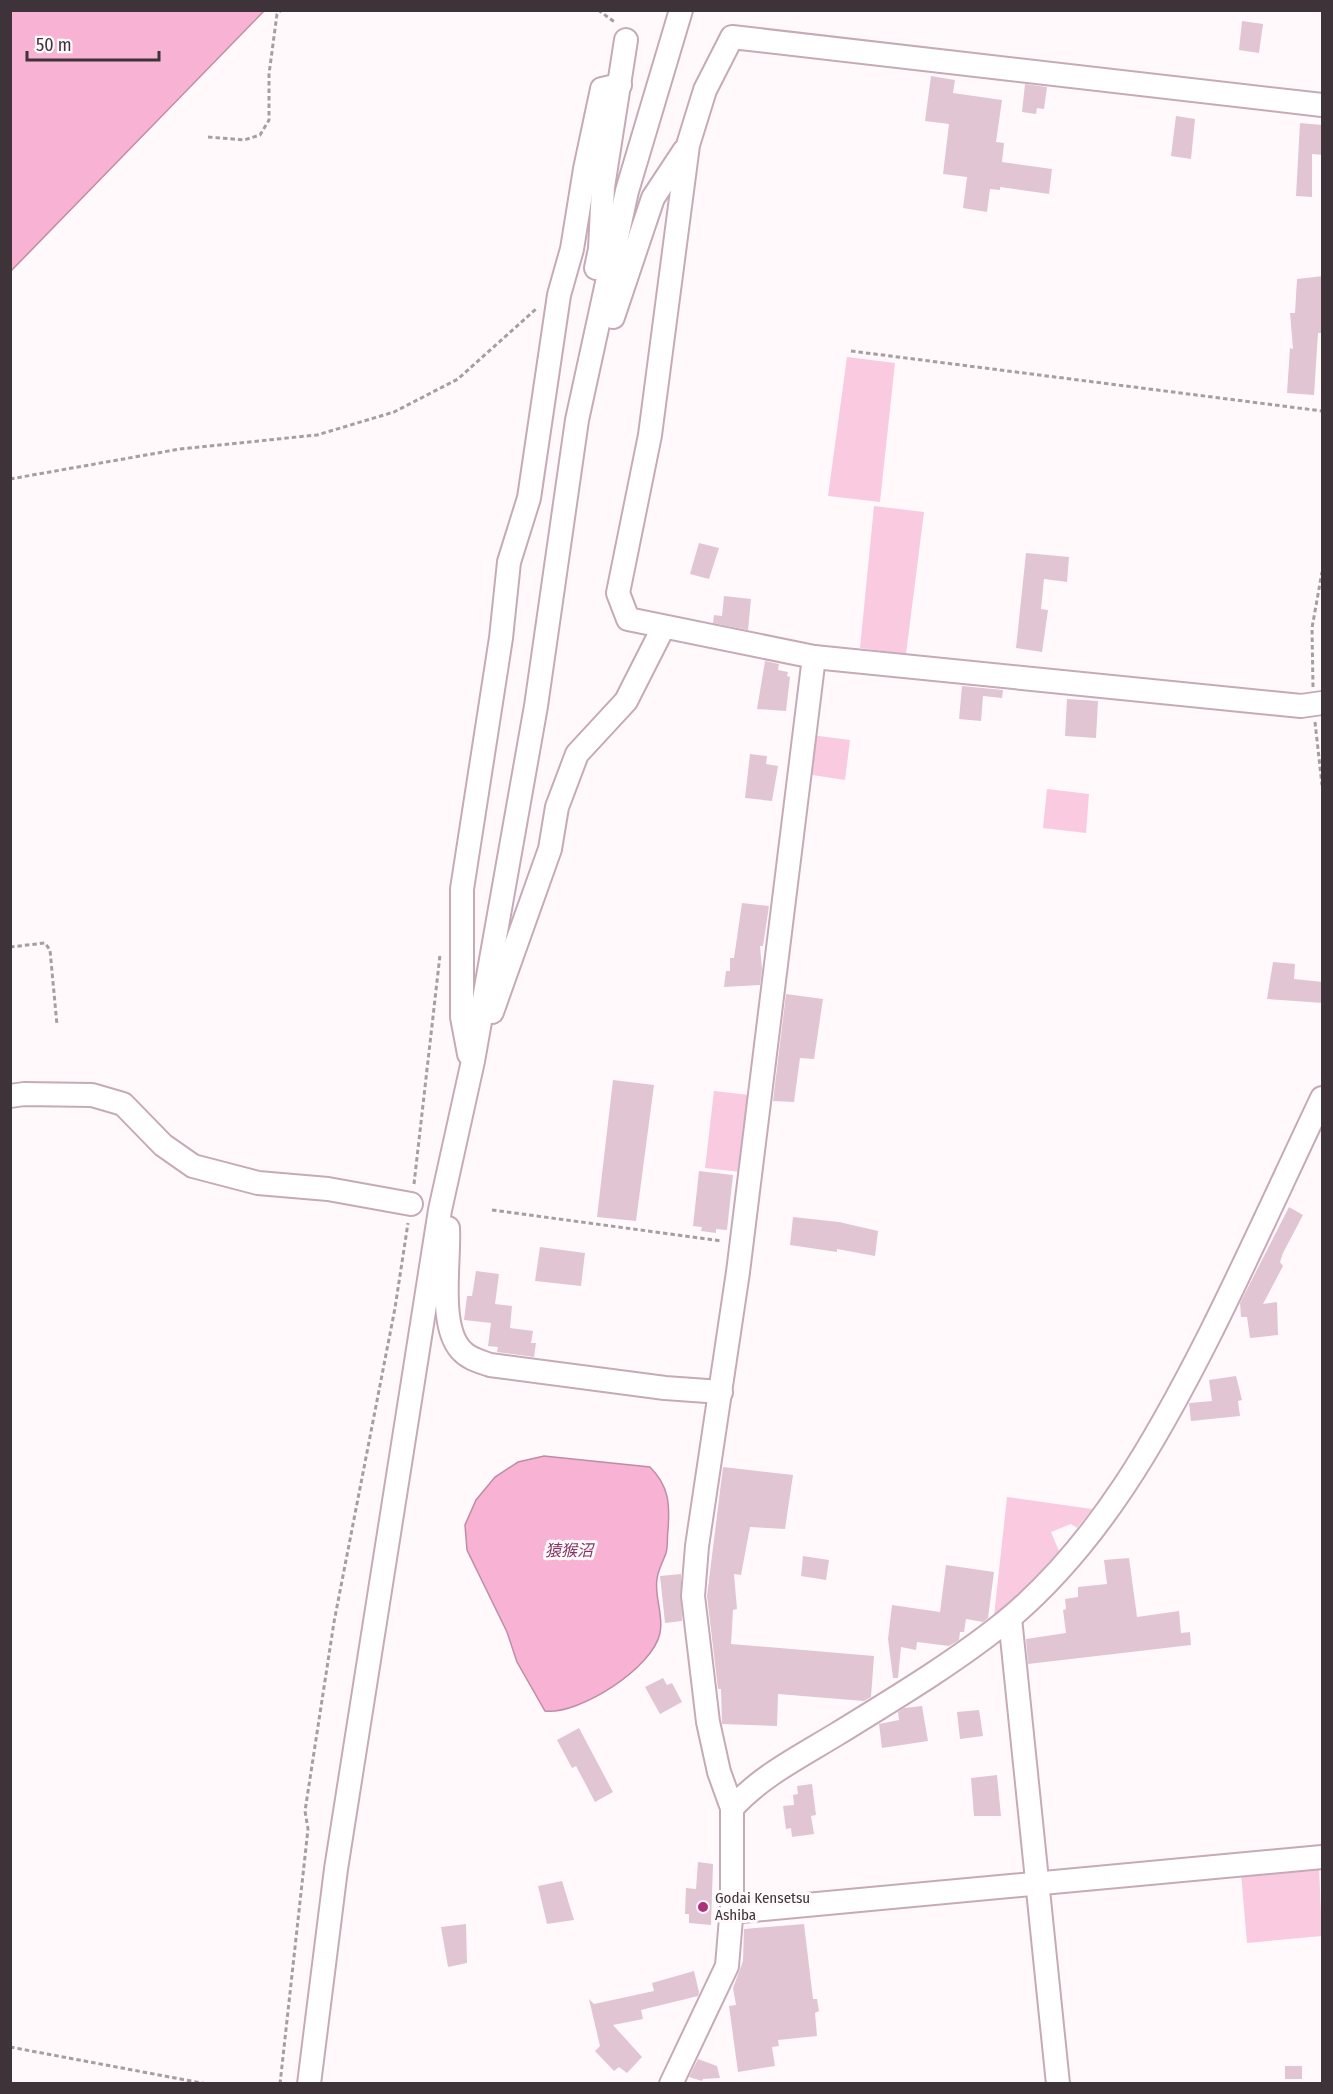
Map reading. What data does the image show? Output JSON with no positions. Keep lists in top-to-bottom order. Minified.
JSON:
{"water":["猿猴沼"],"places":["Godai Kensetsu Ashiba"],"scale_bar":"50 m"}
